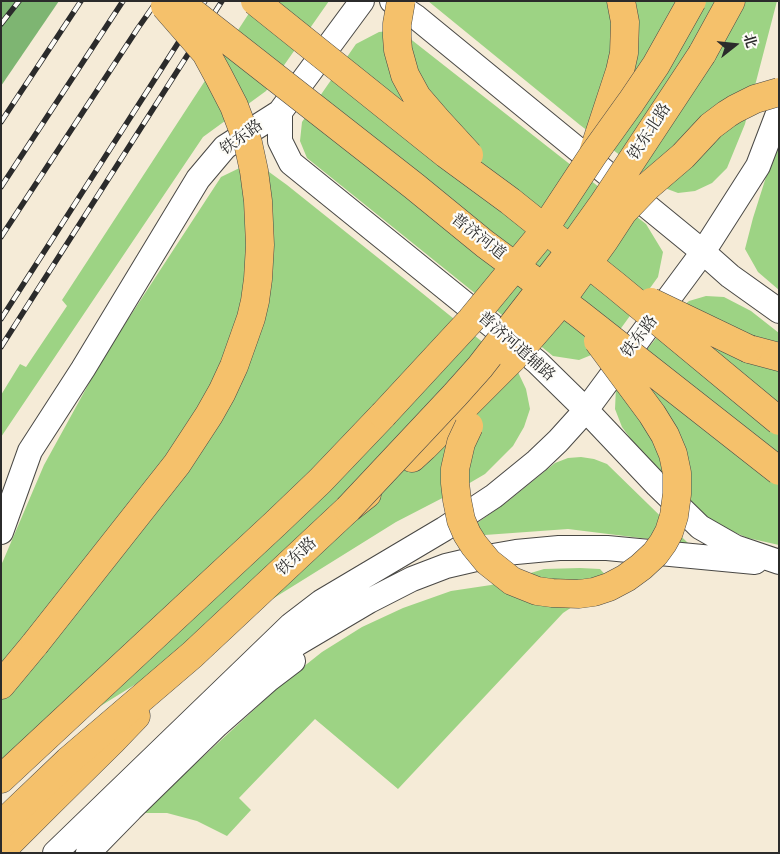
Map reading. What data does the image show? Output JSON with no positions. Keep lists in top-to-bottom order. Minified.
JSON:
{"streets":{"main road":["铁东北路","铁东路","普济河道"],"street":["普济河道辅路"]},"crossings":[["铁东北路","铁东路"],["铁东路","普济河道辅路"]],"north":"right"}
